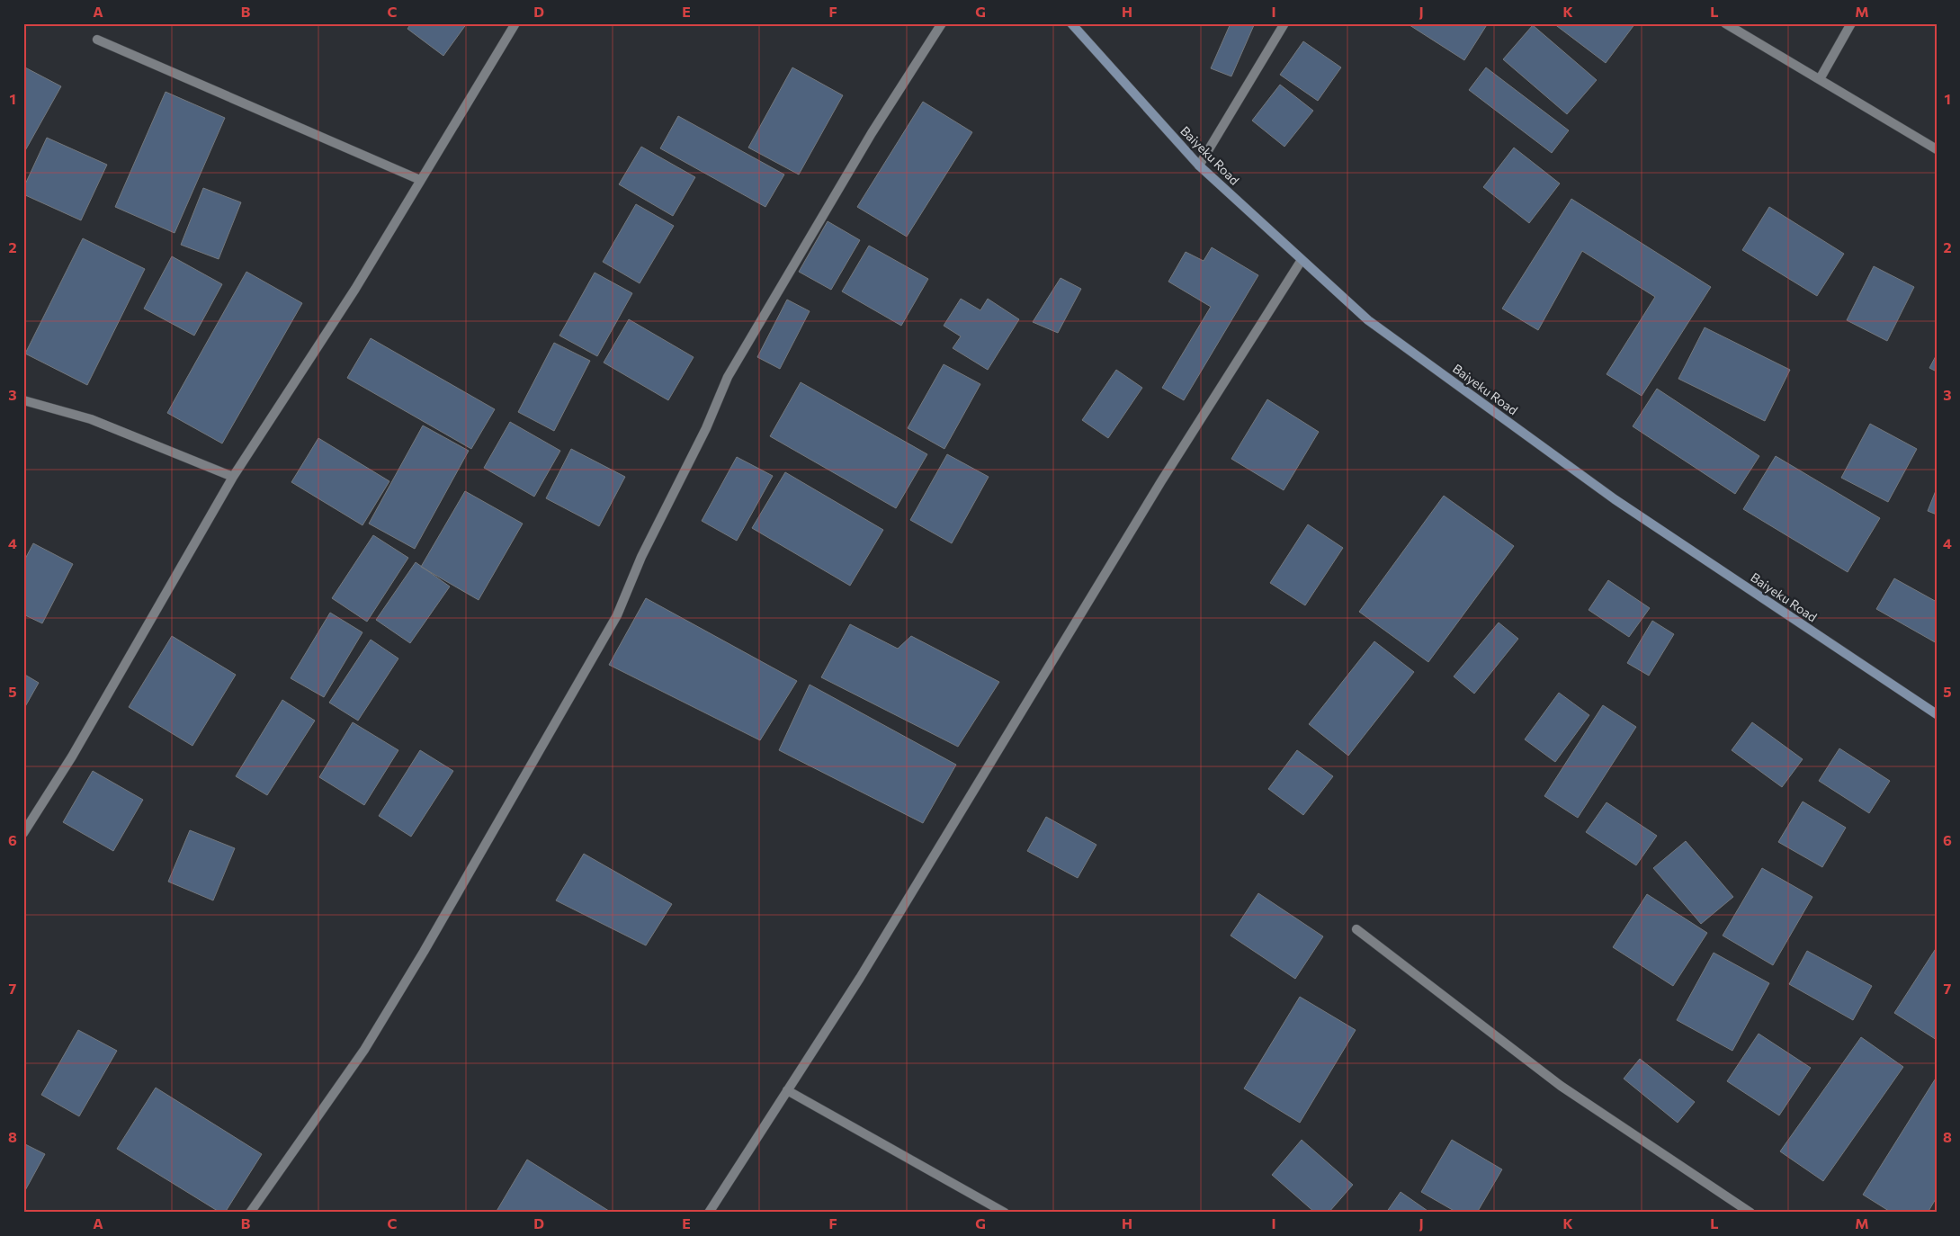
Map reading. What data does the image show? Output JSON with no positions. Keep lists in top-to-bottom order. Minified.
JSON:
{"streets":{"main road":["Baiyeku Road"]},"grid":{"columns":["A","B","C","D","E","F","G","H","I","J","K","L","M"],"rows":["1","2","3","4","5","6","7","8"]}}
